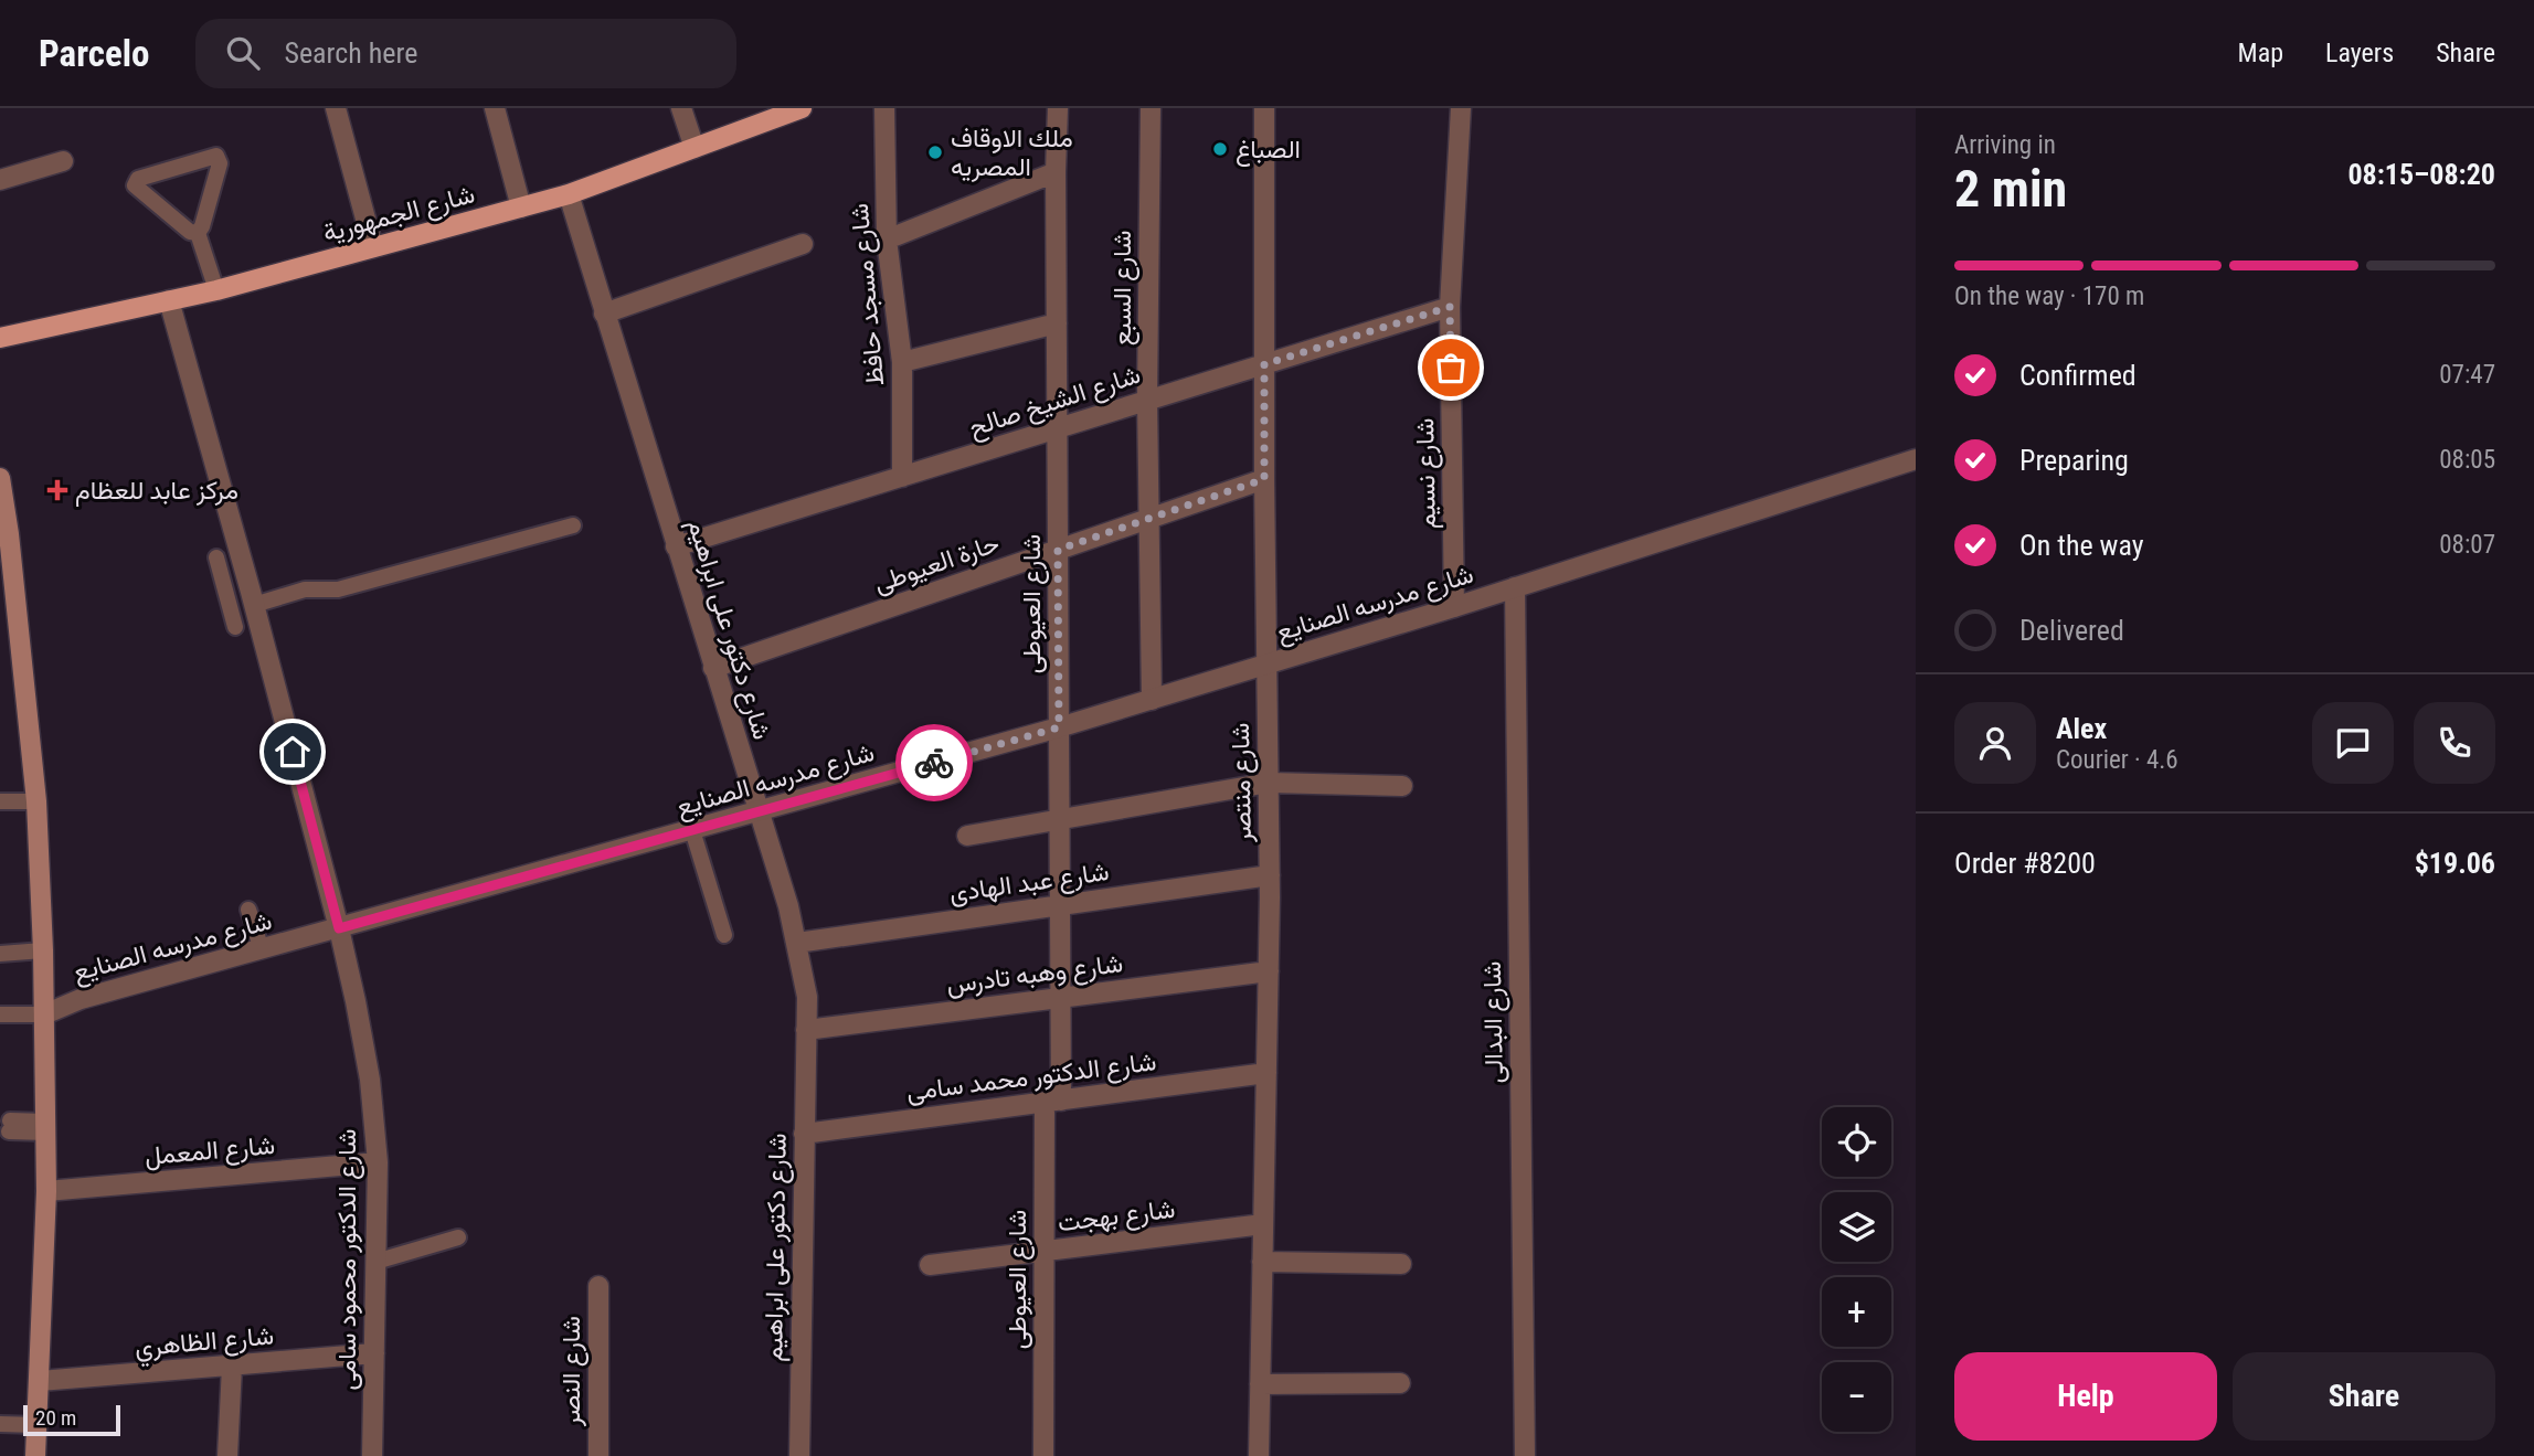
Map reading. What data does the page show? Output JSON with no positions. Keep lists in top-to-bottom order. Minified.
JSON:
{"streets":{"main road":["شارع الجمهورية"],"street":["شارع السبع","شارع مسجد حافظ","شارع الشيخ صالح","شارع نسيم","حارة العيوطى","شارع مدرسه الصنايع","شارع العيوطى","شارع دكتور على ابراهيم","شارع منتصر","شارع عبد الهادى","شارع وهبه تادرس","شارع البدالى","شارع الدكتور محمد سامى","شارع المعمل","شارع بهجت","شارع الدكتور محمود سامى","شارع الظاهري","شارع النصر"]},"crossings":[["شارع الجمهورية","شارع دكتور على ابراهيم"],["شارع الجمهورية","شارع الدكتور محمود سامى"],["شارع السبع","شارع الشيخ صالح"],["شارع السبع","حارة العيوطى"],["شارع السبع","شارع مدرسه الصنايع"],["شارع مسجد حافظ","شارع الشيخ صالح"],["شارع الشيخ صالح","شارع نسيم"],["شارع الشيخ صالح","شارع العيوطى"],["شارع الشيخ صالح","شارع دكتور على ابراهيم"],["شارع الشيخ صالح","شارع منتصر"],["شارع نسيم","شارع مدرسه الصنايع"],["حارة العيوطى","شارع العيوطى"],["حارة العيوطى","شارع دكتور على ابراهيم"],["حارة العيوطى","شارع منتصر"],["شارع مدرسه الصنايع","شارع العيوطى"],["شارع مدرسه الصنايع","شارع دكتور على ابراهيم"],["شارع مدرسه الصنايع","شارع منتصر"],["شارع مدرسه الصنايع","شارع البدالى"],["شارع مدرسه الصنايع","شارع الدكتور محمود سامى"],["شارع العيوطى","شارع عبد الهادى"],["شارع العيوطى","شارع وهبه تادرس"],["شارع العيوطى","شارع الدكتور محمد سامى"],["شارع العيوطى","شارع بهجت"],["شارع دكتور على ابراهيم","شارع عبد الهادى"],["شارع دكتور على ابراهيم","شارع وهبه تادرس"],["شارع دكتور على ابراهيم","شارع الدكتور محمد سامى"],["شارع منتصر","شارع عبد الهادى"],["شارع منتصر","شارع وهبه تادرس"],["شارع منتصر","شارع الدكتور محمد سامى"],["شارع منتصر","شارع بهجت"],["شارع المعمل","شارع الدكتور محمود سامى"],["شارع الدكتور محمود سامى","شارع الظاهري"]],"places":{"other":["الصباغ","ملك الاوقاف المصريه"],"health":["مركز عابد للعظام"]},"scale_bar":"20 m","page":{"header":"Parcelo","search":"Search here","nav":["Map","Layers","Share"],"heading":["2 min","Arriving in","08:15–08:20"],"panel":["Alex","Courier · 4.6","Order #8200","$19.06"],"bar":"On the way · 170 m","list":[["Confirmed","07:47"],["Preparing","08:05"],["On the way","08:07"],"Delivered"],"map_buttons":["+","−"],"buttons":["Help","Share"],"scale":"20 m"}}
